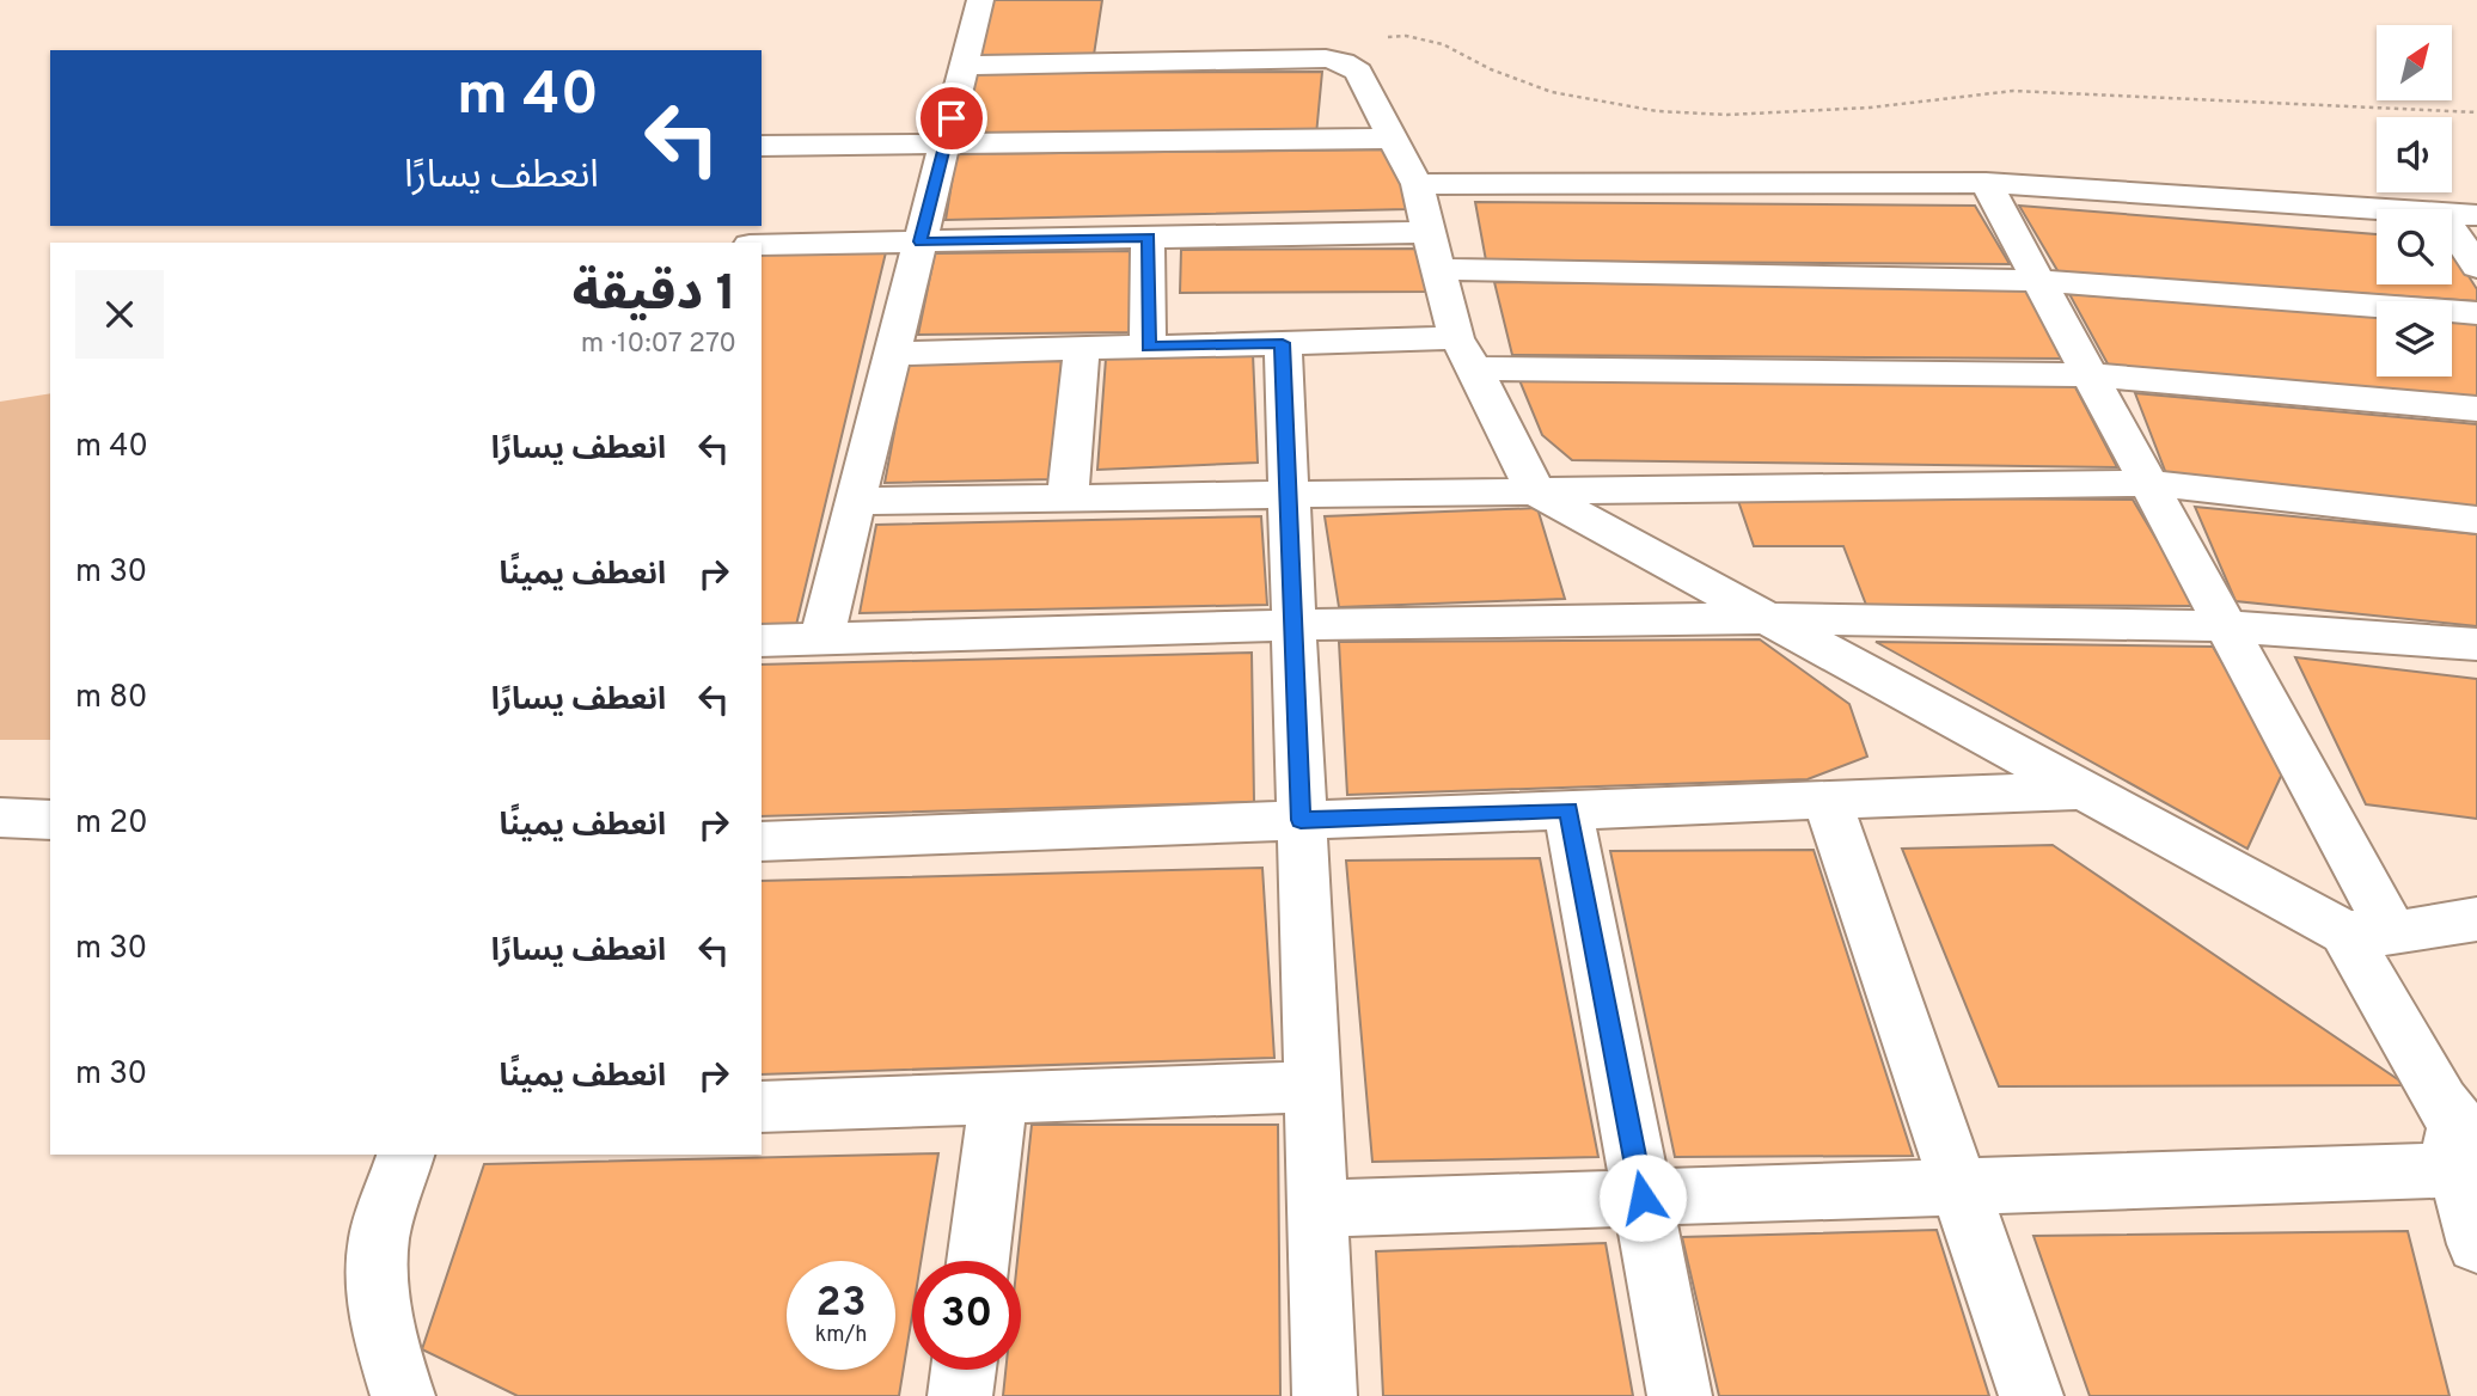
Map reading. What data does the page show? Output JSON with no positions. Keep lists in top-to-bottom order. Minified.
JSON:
{"north":"top right","page":{"turn":["40 m","انعطف يسارًا"],"heading":["1 دقيقة","270 m · 10:07"],"list":[{"name":"انعطف يسارًا","value":"40 m"},{"name":"انعطف يمينًا","value":"30 m"},{"name":"انعطف يسارًا","value":"80 m"},{"name":"انعطف يمينًا","value":"20 m"},{"name":"انعطف يسارًا","value":"30 m"},{"name":"انعطف يمينًا","value":"30 m"}],"speed":"23 km/h","limit":"30"}}
